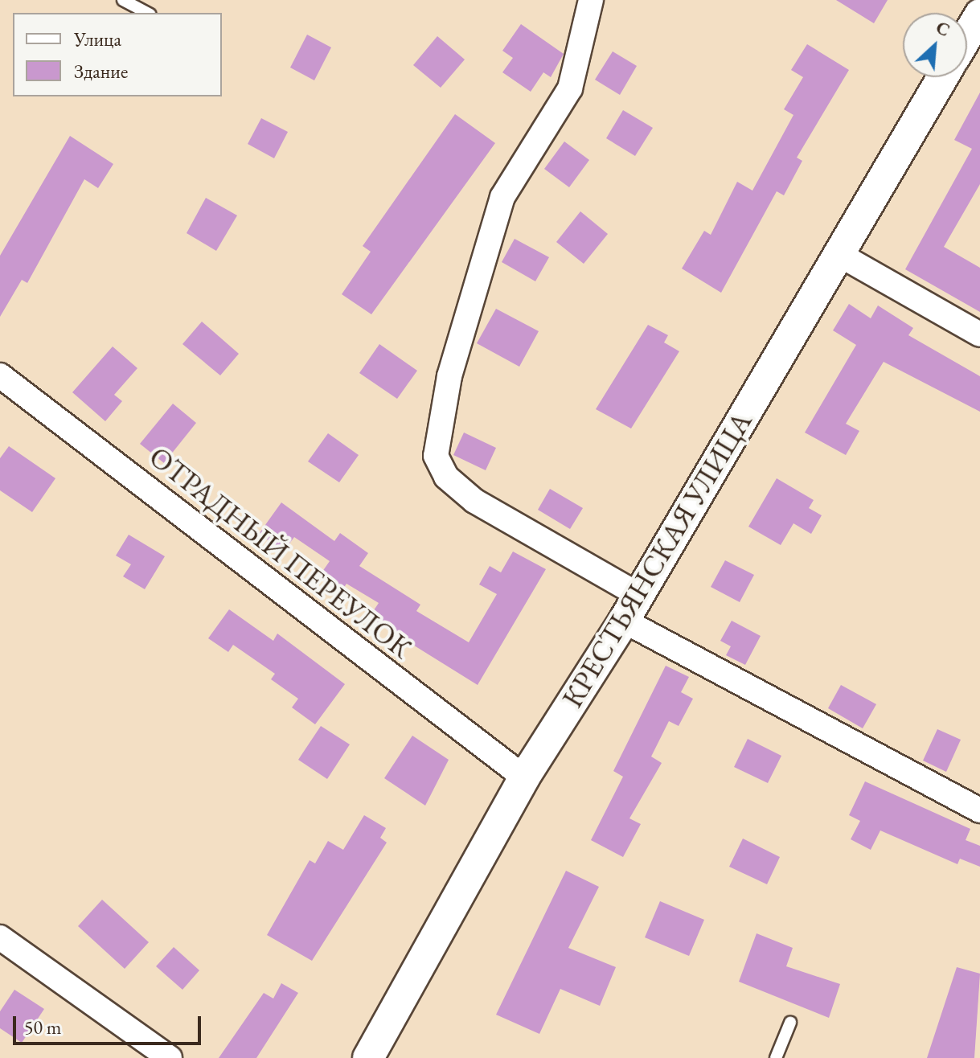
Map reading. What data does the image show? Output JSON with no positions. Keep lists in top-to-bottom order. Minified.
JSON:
{"streets":{"street":["ОТРАДНЫЙ ПЕРЕУЛОК","КРЕСТЬЯНСКАЯ УЛИЦА"]},"crossings":[["ОТРАДНЫЙ ПЕРЕУЛОК","КРЕСТЬЯНСКАЯ УЛИЦА"]],"legend":["Улица","Здание"],"scale_bar":"50 m","north":"top right"}
